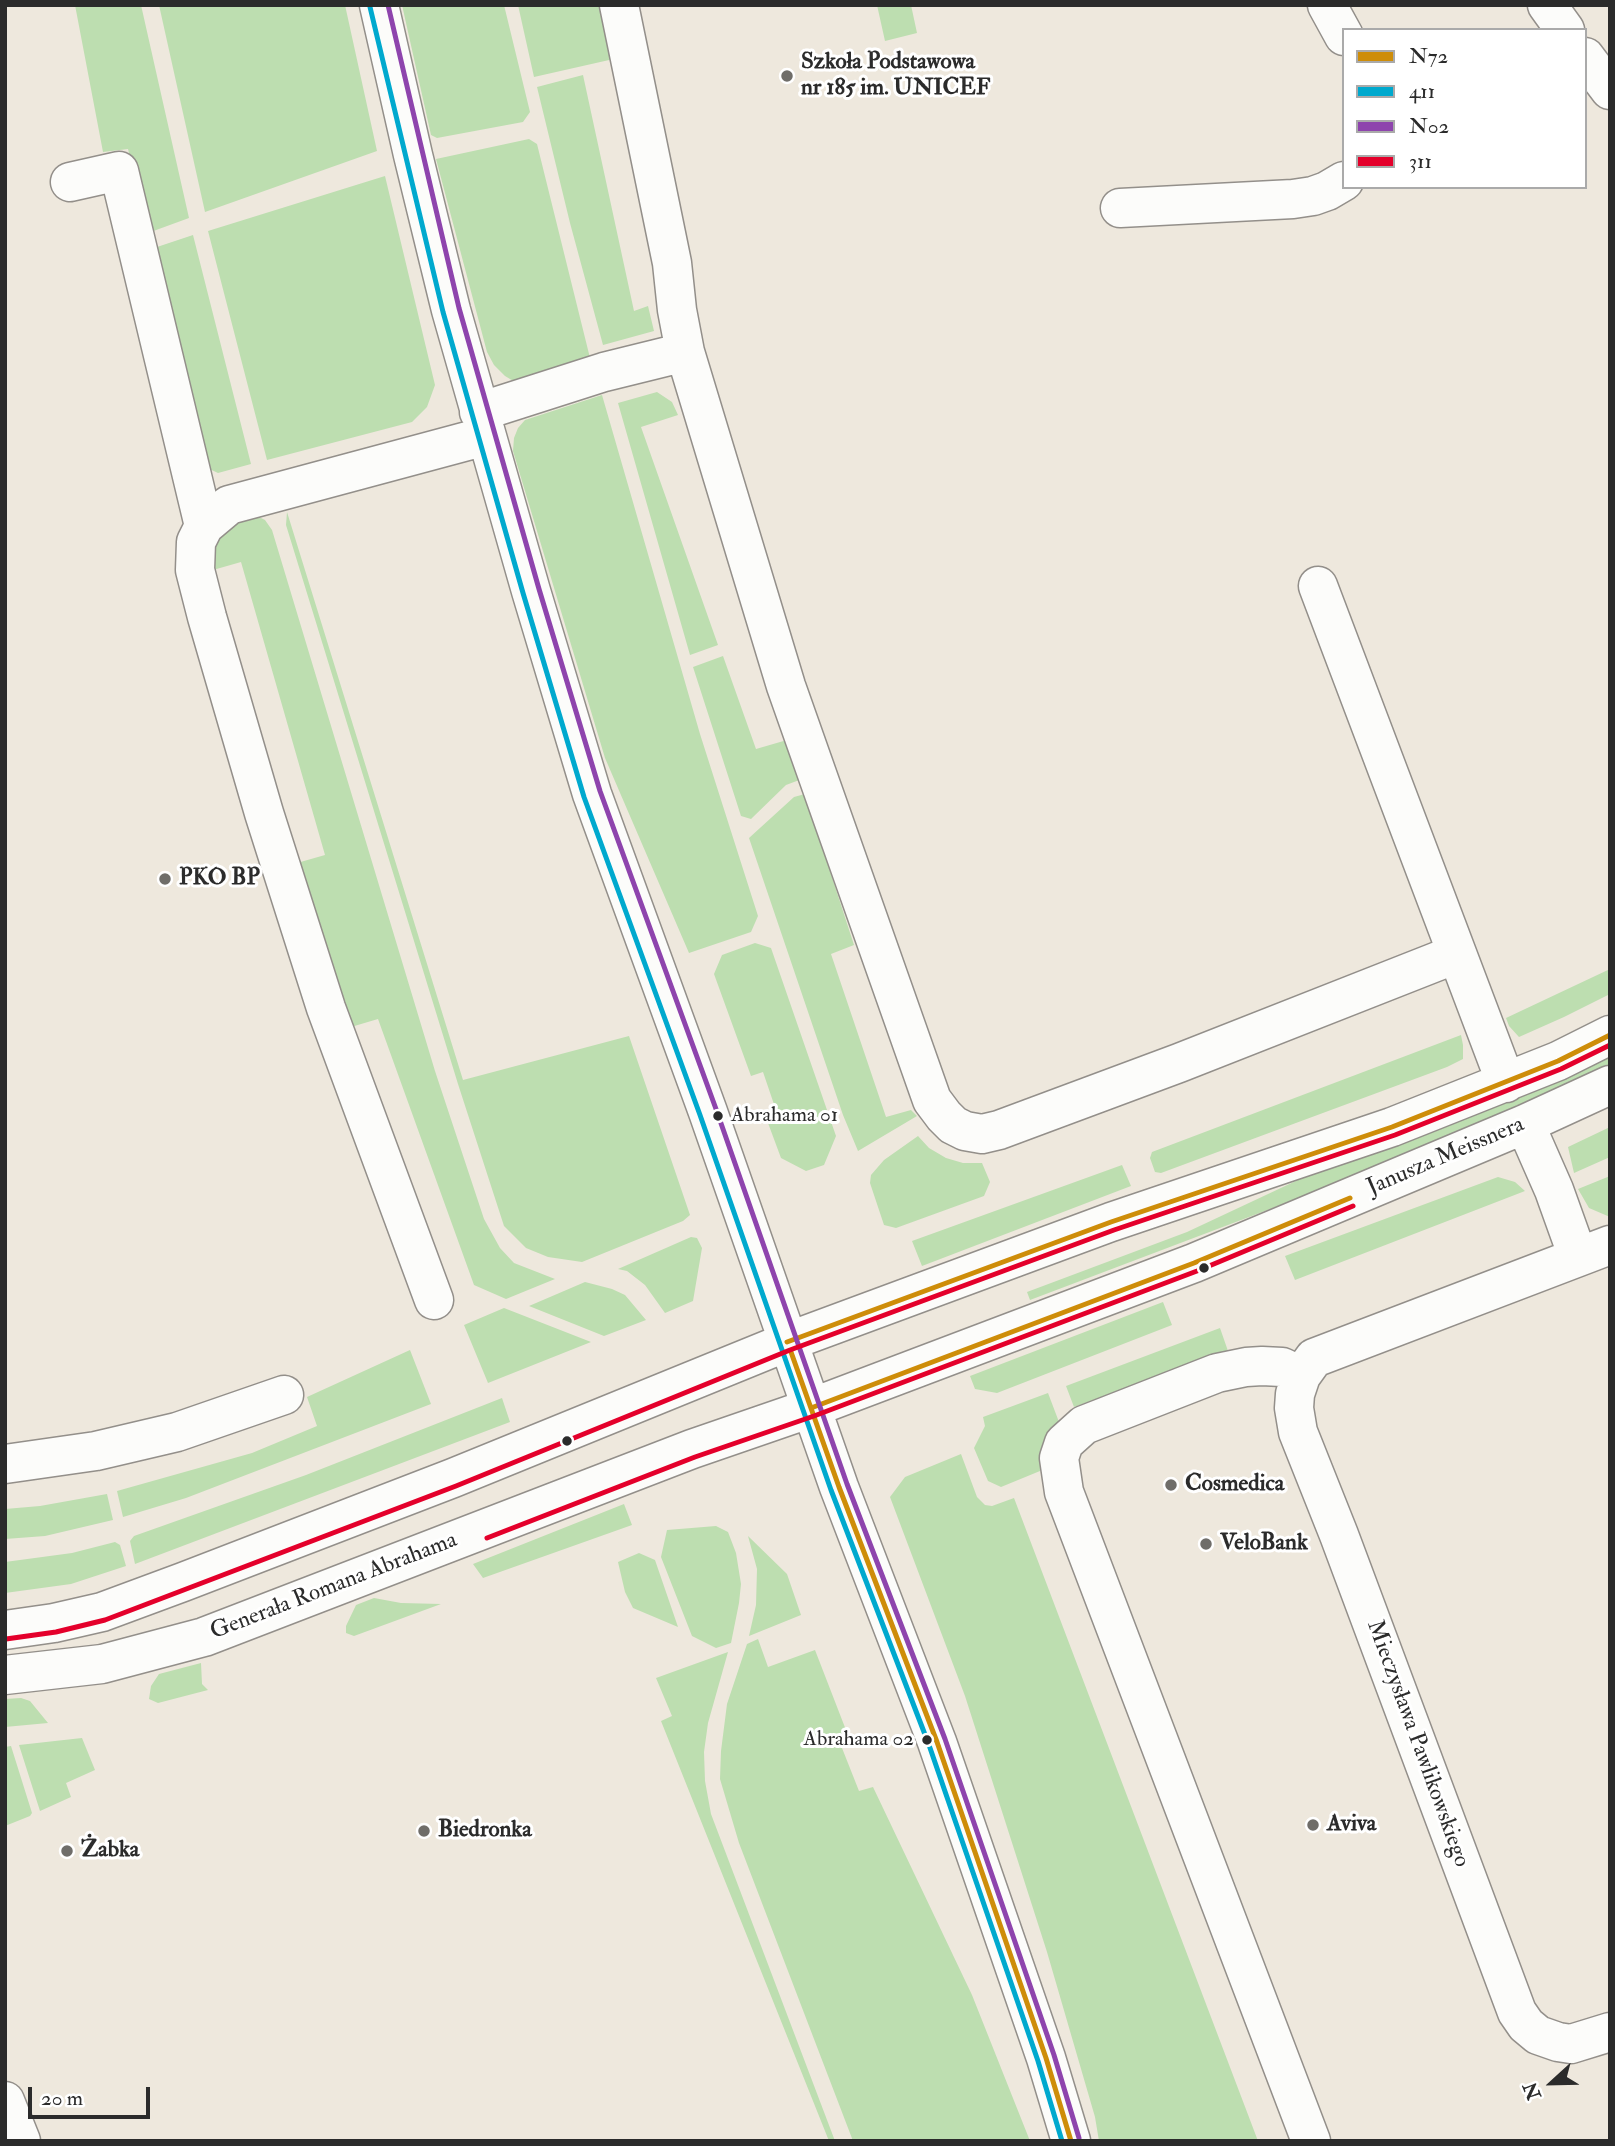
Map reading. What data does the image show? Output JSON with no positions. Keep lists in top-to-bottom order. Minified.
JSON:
{"streets":{"street":["Janusza Meissnera","Generała Romana Abrahama","Mieczysława Pawlikowskiego"]},"crossings":[["Janusza Meissnera","Generała Romana Abrahama"]],"places":["Szkoła Podstawowa nr 185 im. UNICEF","PKO BP","Abrahama 01","Cosmedica","VeloBank","Abrahama 02","Aviva","Biedronka","Żabka"],"lines":["transit line N02","transit line 411","transit line N72","transit line 311"],"legend":["N72","411","N02","311"],"scale_bar":"20 m","north":"left"}
